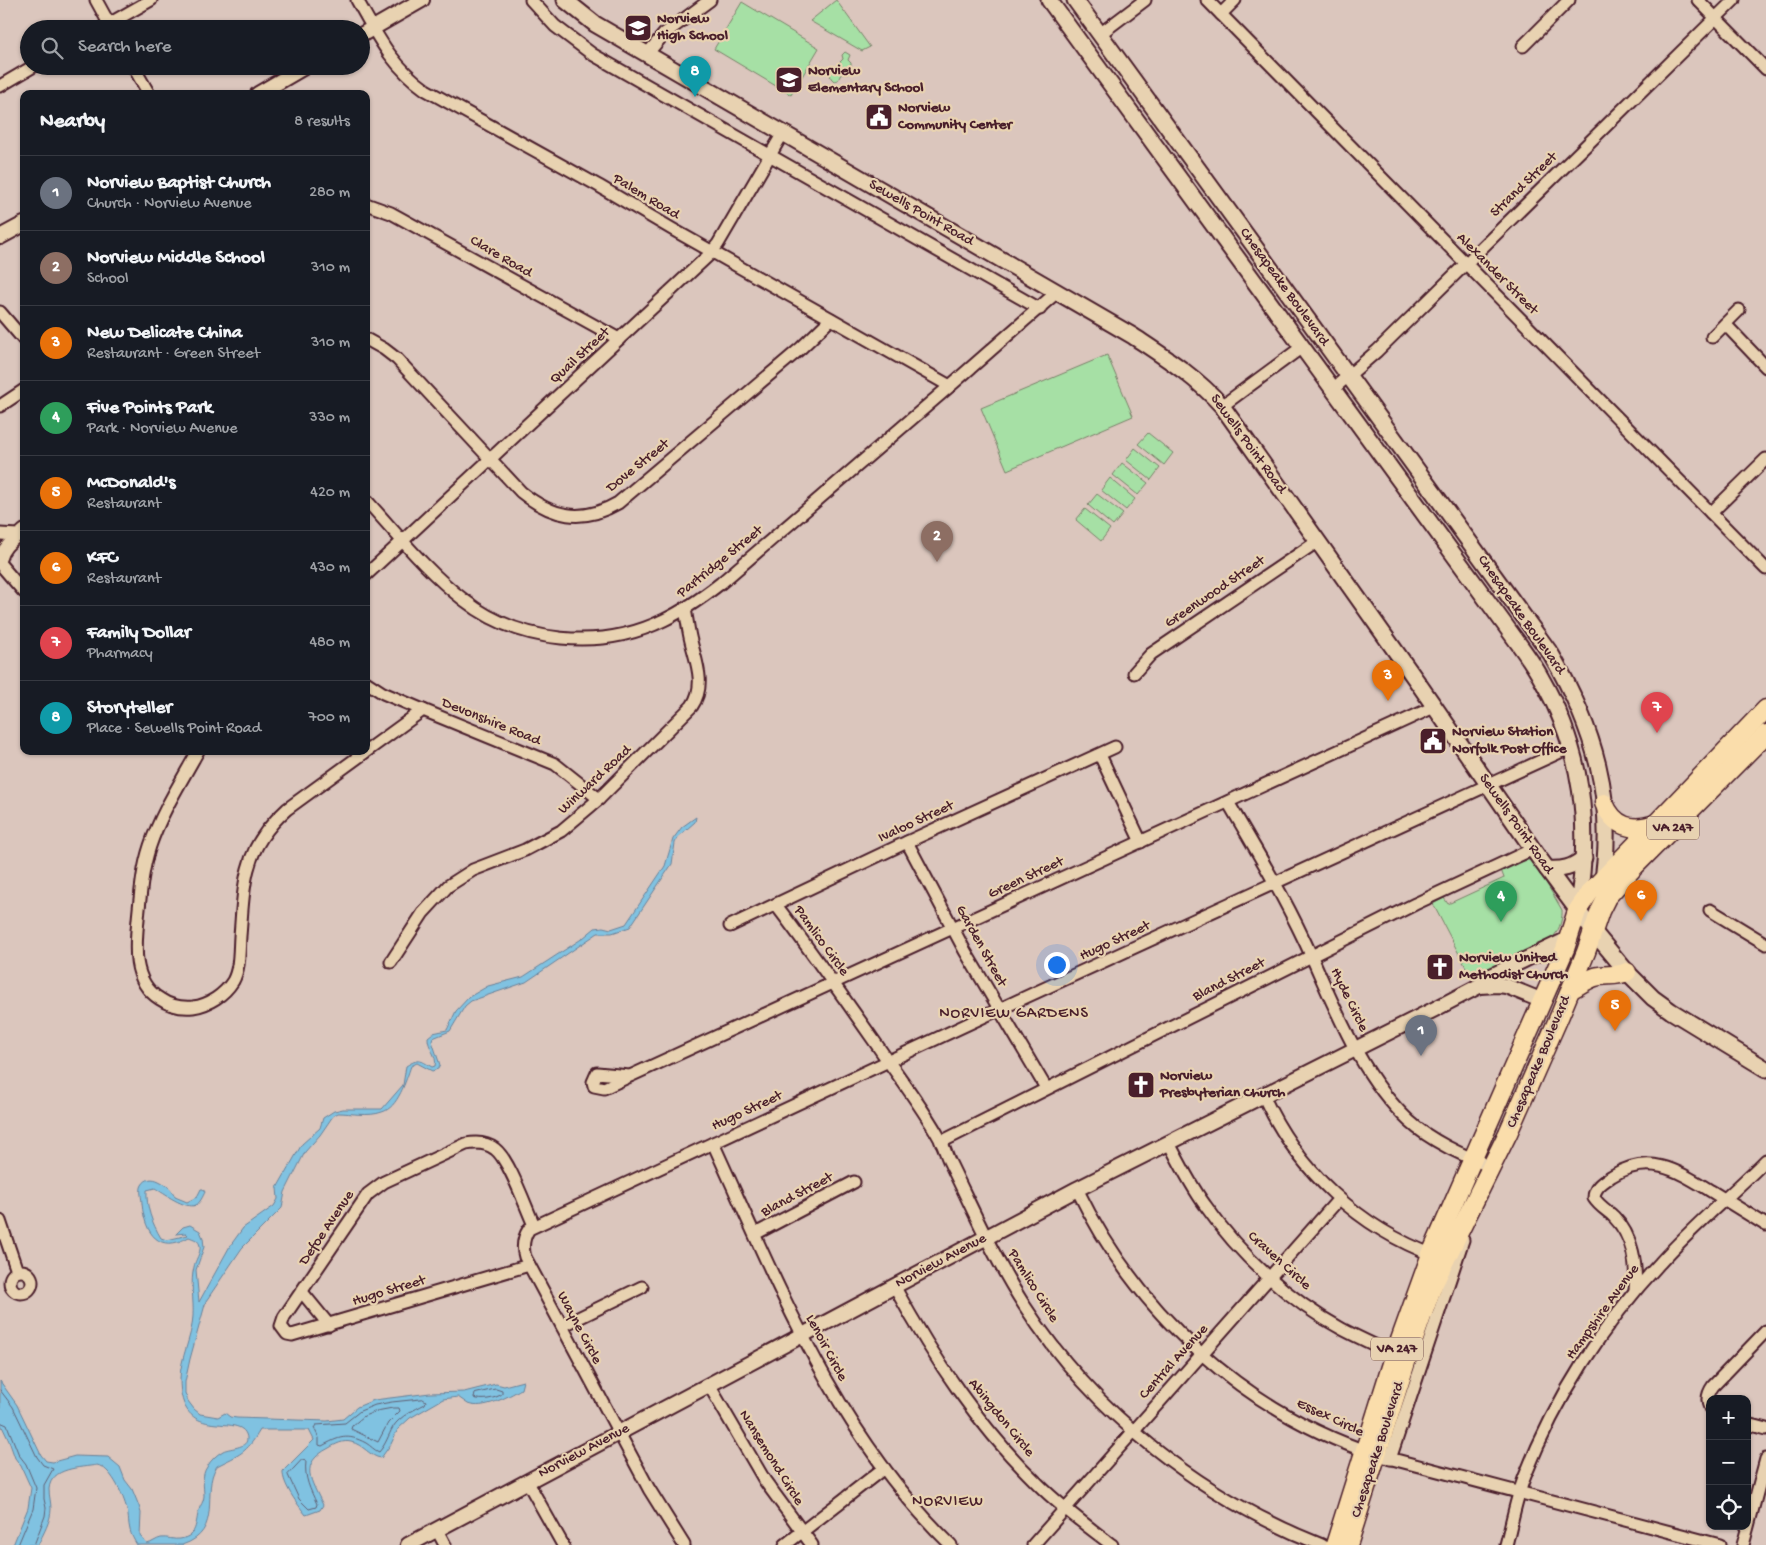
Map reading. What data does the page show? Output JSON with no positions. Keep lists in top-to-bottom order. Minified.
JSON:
{"streets":{"main road":["Sewells Point Road","Chesapeake Boulevard","VA 247"],"street":["Strand Street","Palem Road","Clare Road","Alexander Street","Quail Street","Dove Street","Partridge Street","Greenwood Street","Devonshire Road","Winward Road","Ivaloo Street","Green Street","Pamlico Circle","Hugo Street","Garden Street","Bland Street","Hyde Circle","Defoe Avenue","Norview Avenue","Craven Circle","Hampshire Avenue","Wayne Circle","Lenoir Circle","Central Avenue","Abingdon Circle","Essex Circle","Nansemond Circle"]},"crossings":[["Strand Street","Alexander Street"],["Strand Street","Chesapeake Boulevard"],["Palem Road","Quail Street"],["Palem Road","Dove Street"],["Palem Road","Partridge Street"],["Sewells Point Road","Chesapeake Boulevard"],["Sewells Point Road","Quail Street"],["Sewells Point Road","Partridge Street"],["Sewells Point Road","Greenwood Street"],["Sewells Point Road","VA 247"],["Sewells Point Road","Green Street"],["Sewells Point Road","Hugo Street"],["Sewells Point Road","Bland Street"],["Clare Road","Quail Street"],["Chesapeake Boulevard","VA 247"],["Chesapeake Boulevard","Hugo Street"],["Chesapeake Boulevard","Hyde Circle"],["Chesapeake Boulevard","Norview Avenue"],["Chesapeake Boulevard","Craven Circle"],["Chesapeake Boulevard","Essex Circle"],["Quail Street","Dove Street"],["Quail Street","Partridge Street"],["Partridge Street","Winward Road"],["Devonshire Road","Winward Road"],["Ivaloo Street","Pamlico Circle"],["Ivaloo Street","Garden Street"],["Green Street","Pamlico Circle"],["Green Street","Garden Street"],["Green Street","Hyde Circle"],["Pamlico Circle","Hugo Street"],["Pamlico Circle","Bland Street"],["Pamlico Circle","Norview Avenue"],["Pamlico Circle","Central Avenue"],["Hugo Street","Garden Street"],["Hugo Street","Hyde Circle"],["Hugo Street","Defoe Avenue"],["Hugo Street","Wayne Circle"],["Hugo Street","Lenoir Circle"],["Garden Street","Bland Street"],["Bland Street","Hyde Circle"],["Bland Street","Lenoir Circle"],["Hyde Circle","Norview Avenue"],["Defoe Avenue","Wayne Circle"],["Norview Avenue","Craven Circle"],["Norview Avenue","Wayne Circle"],["Norview Avenue","Lenoir Circle"],["Norview Avenue","Abingdon Circle"],["Norview Avenue","Essex Circle"],["Norview Avenue","Nansemond Circle"],["Craven Circle","Central Avenue"],["Hampshire Avenue","Essex Circle"],["Central Avenue","Abingdon Circle"],["Central Avenue","Essex Circle"]],"districts":["NORVIEW GARDENS","NORVIEW"],"places":{"school or university":["Norview High School","Norview Elementary School"],"public building":["Norview Community Center","Norview Station Norfolk Post Office"],"church":["Norview United Methodist Church","Norview Presbyterian Church"]},"page":{"search":"Search here","pins":["8","2","3","7","6","4","5","1"],"heading":["Nearby","8 results"],"list":[{"mark":"1","name":"Norview Baptist Church","note":"Church · Norview Avenue","value":"280 m"},{"mark":"2","name":"Norview Middle School","note":"School","value":"310 m"},{"mark":"3","name":"New Delicate China","note":"Restaurant · Green Street","value":"310 m"},{"mark":"4","name":"Five Points Park","note":"Park · Norview Avenue","value":"330 m"},{"mark":"5","name":"McDonald's","note":"Restaurant","value":"420 m"},{"mark":"6","name":"KFC","note":"Restaurant","value":"430 m"},{"mark":"7","name":"Family Dollar","note":"Pharmacy","value":"480 m"},{"mark":"8","name":"Storyteller","note":"Place · Sewells Point Road","value":"700 m"}],"map_buttons":["+","−"]}}
